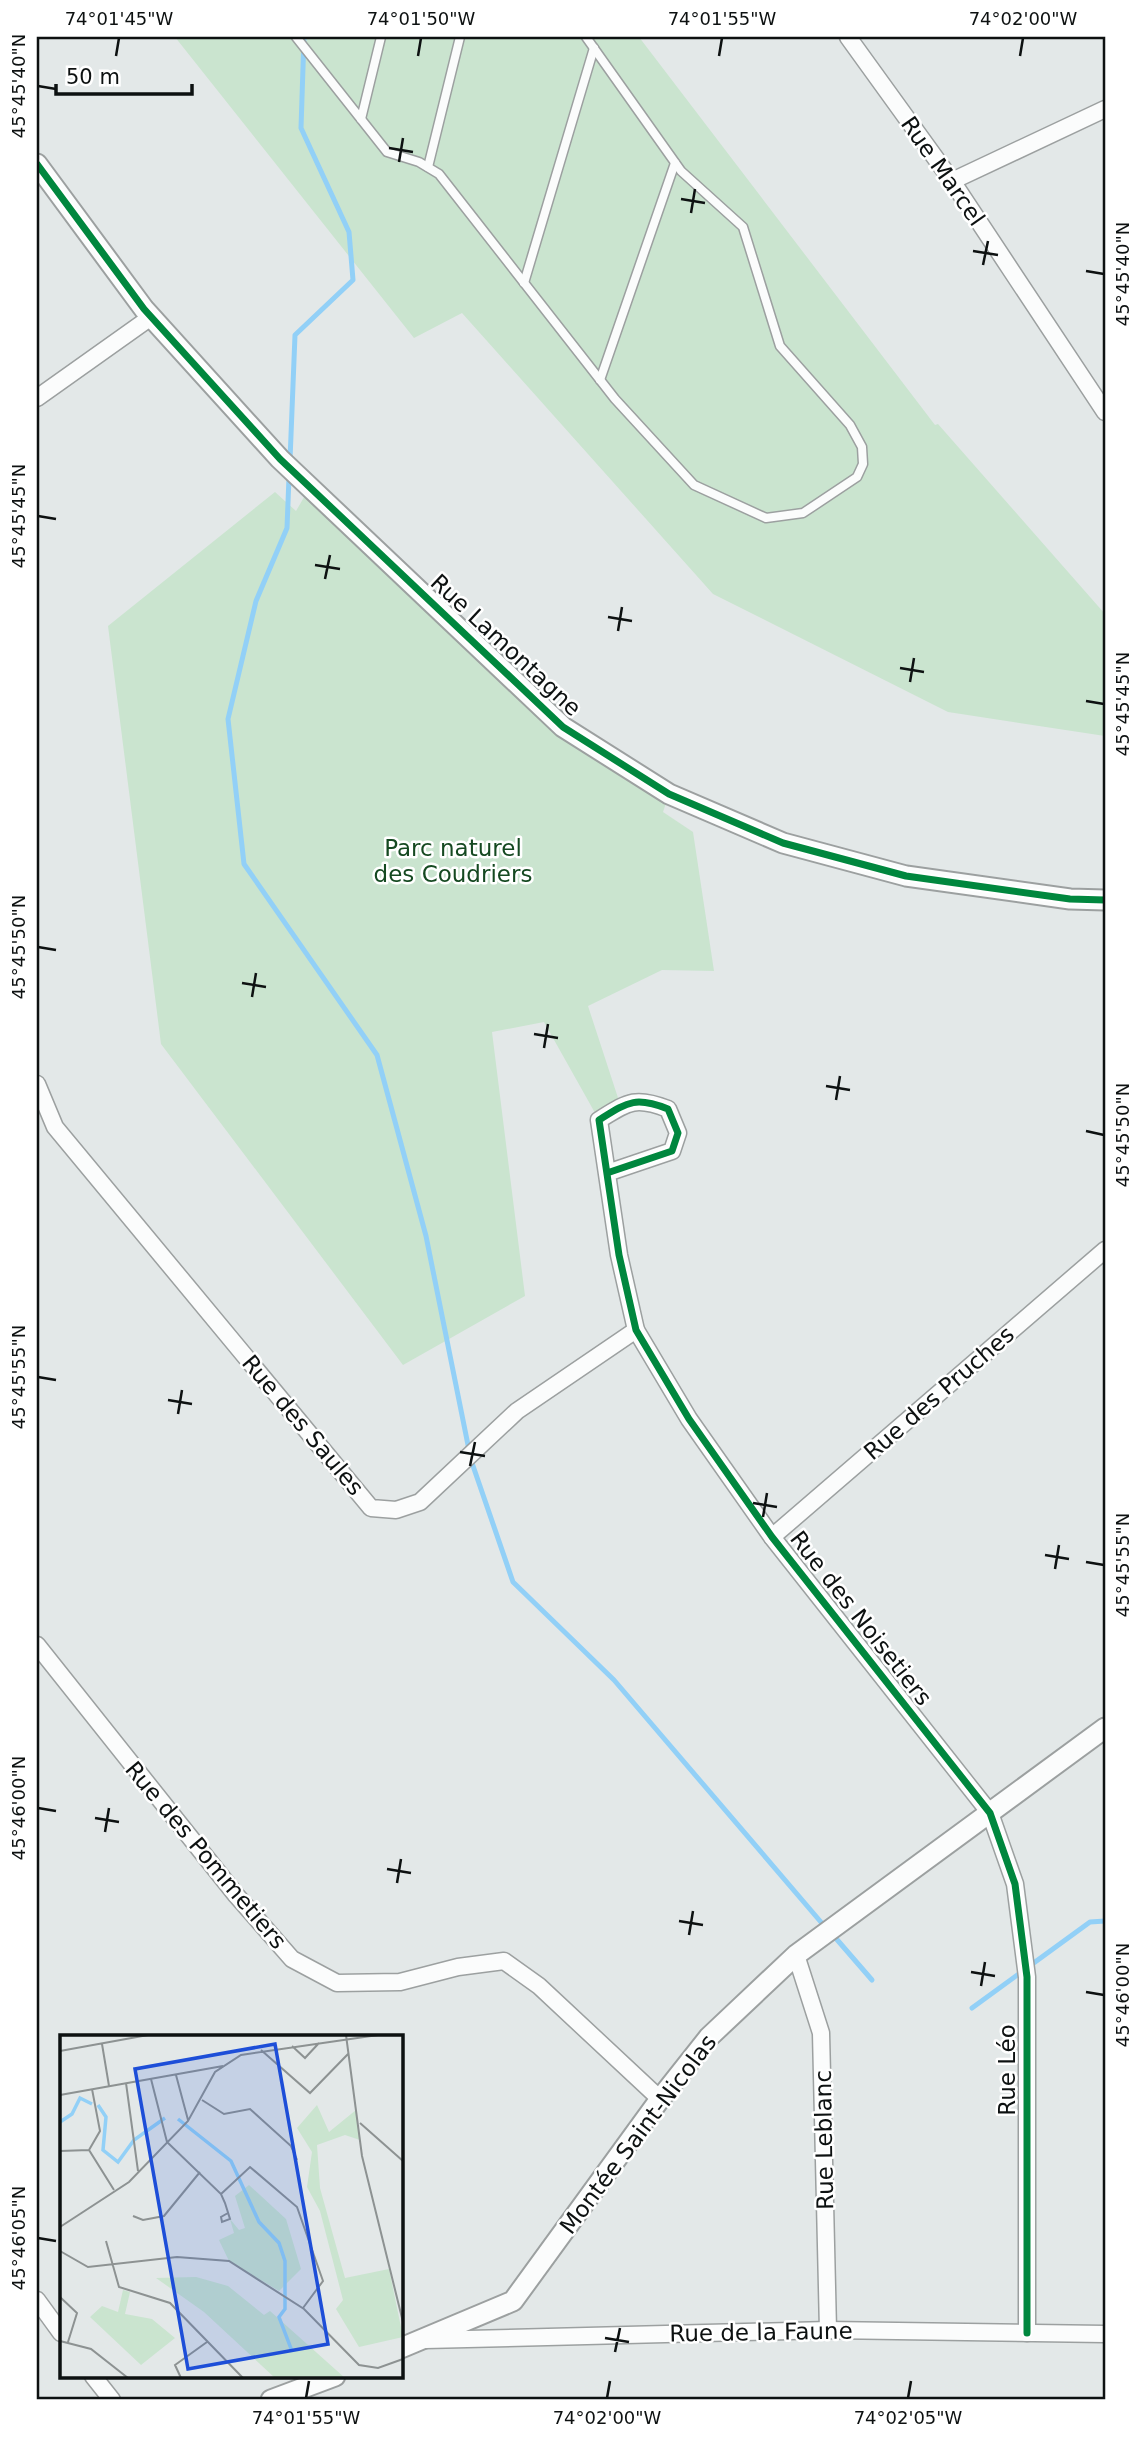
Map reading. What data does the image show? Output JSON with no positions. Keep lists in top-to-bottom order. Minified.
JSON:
{"streets":{"street":["Rue Marcel","Rue Lamontagne","Rue des Pruches","Rue des Saules","Rue des Noisetiers","Rue des Pommetiers","Rue Léo","Montée Saint-Nicolas","Rue Leblanc","Rue de la Faune"]},"crossings":[["Rue des Pruches","Rue des Noisetiers"],["Rue des Saules","Rue des Noisetiers"],["Rue des Noisetiers","Rue Léo"],["Rue des Noisetiers","Montée Saint-Nicolas"],["Rue des Pommetiers","Montée Saint-Nicolas"],["Rue Léo","Montée Saint-Nicolas"],["Rue Léo","Rue de la Faune"],["Montée Saint-Nicolas","Rue Leblanc"],["Montée Saint-Nicolas","Rue de la Faune"],["Rue Leblanc","Rue de la Faune"]],"parks":["Parc naturel des Coudriers"],"scale_bar":"50 m","coordinates":["74°01'45\"W","74°01'50\"W","74°01'55\"W","74°02'00\"W","45°45'40\"N","45°45'45\"N","45°45'50\"N","45°45'55\"N","45°46'00\"N","45°46'05\"N","74°02'05\"W"]}
